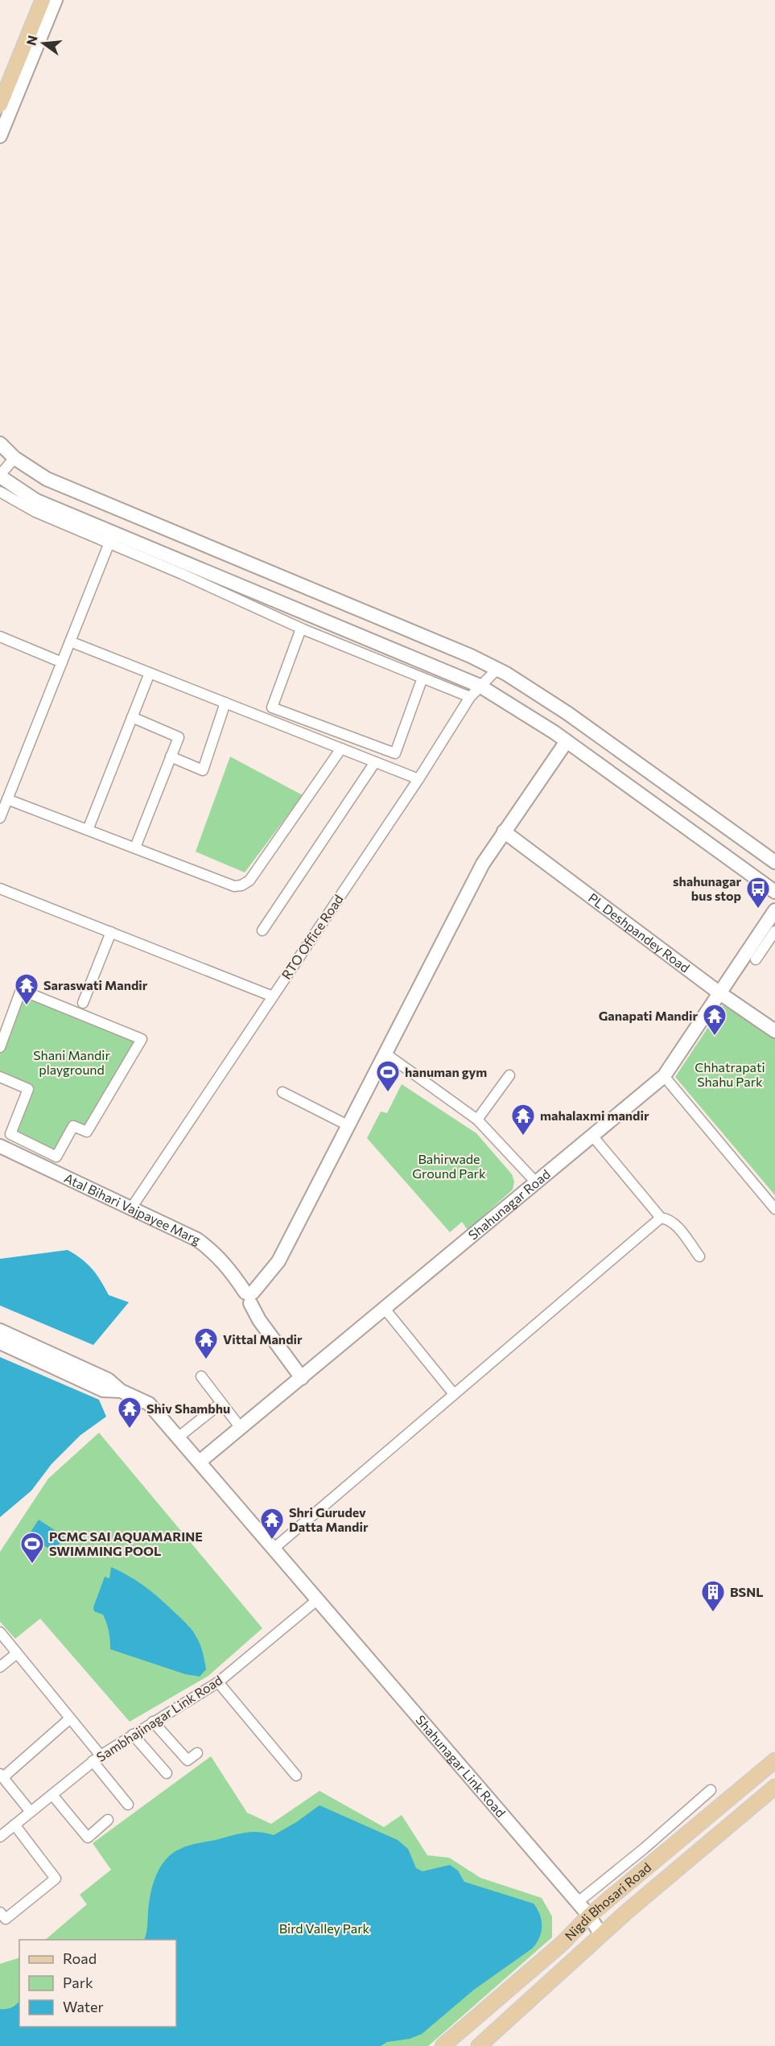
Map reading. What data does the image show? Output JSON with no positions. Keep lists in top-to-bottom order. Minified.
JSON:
{"streets":{"main road":["Nigdi Bhosari Road"],"street":["PL Deshpandey Road","RTO Office Road","Shahunagar Road","Atal Bihari Vajpayee Marg","Sambhajinagar Link Road","Shahunagar Link Road"]},"crossings":[["PL Deshpandey Road","Shahunagar Road"],["RTO Office Road","Atal Bihari Vajpayee Marg"],["Shahunagar Road","Atal Bihari Vajpayee Marg"],["Shahunagar Road","Shahunagar Link Road"],["Sambhajinagar Link Road","Shahunagar Link Road"],["Shahunagar Link Road","Nigdi Bhosari Road"]],"parks":["Shani Mandir playground","Chhatrapati Shahu Park","Bahirwade Ground Park","Bird Valley Park"],"places":{"bus stop":["shahunagar bus stop"],"temple":["Saraswati Mandir","Ganapati Mandir","mahalaxmi mandir","Vittal Mandir","Shiv Shambhu","Shri Gurudev Datta Mandir"],"sports":["hanuman gym","PCMC SAI AQUAMARINE SWIMMING POOL"],"building":["BSNL"]},"legend":["Road","Park","Water"],"north":"left"}
